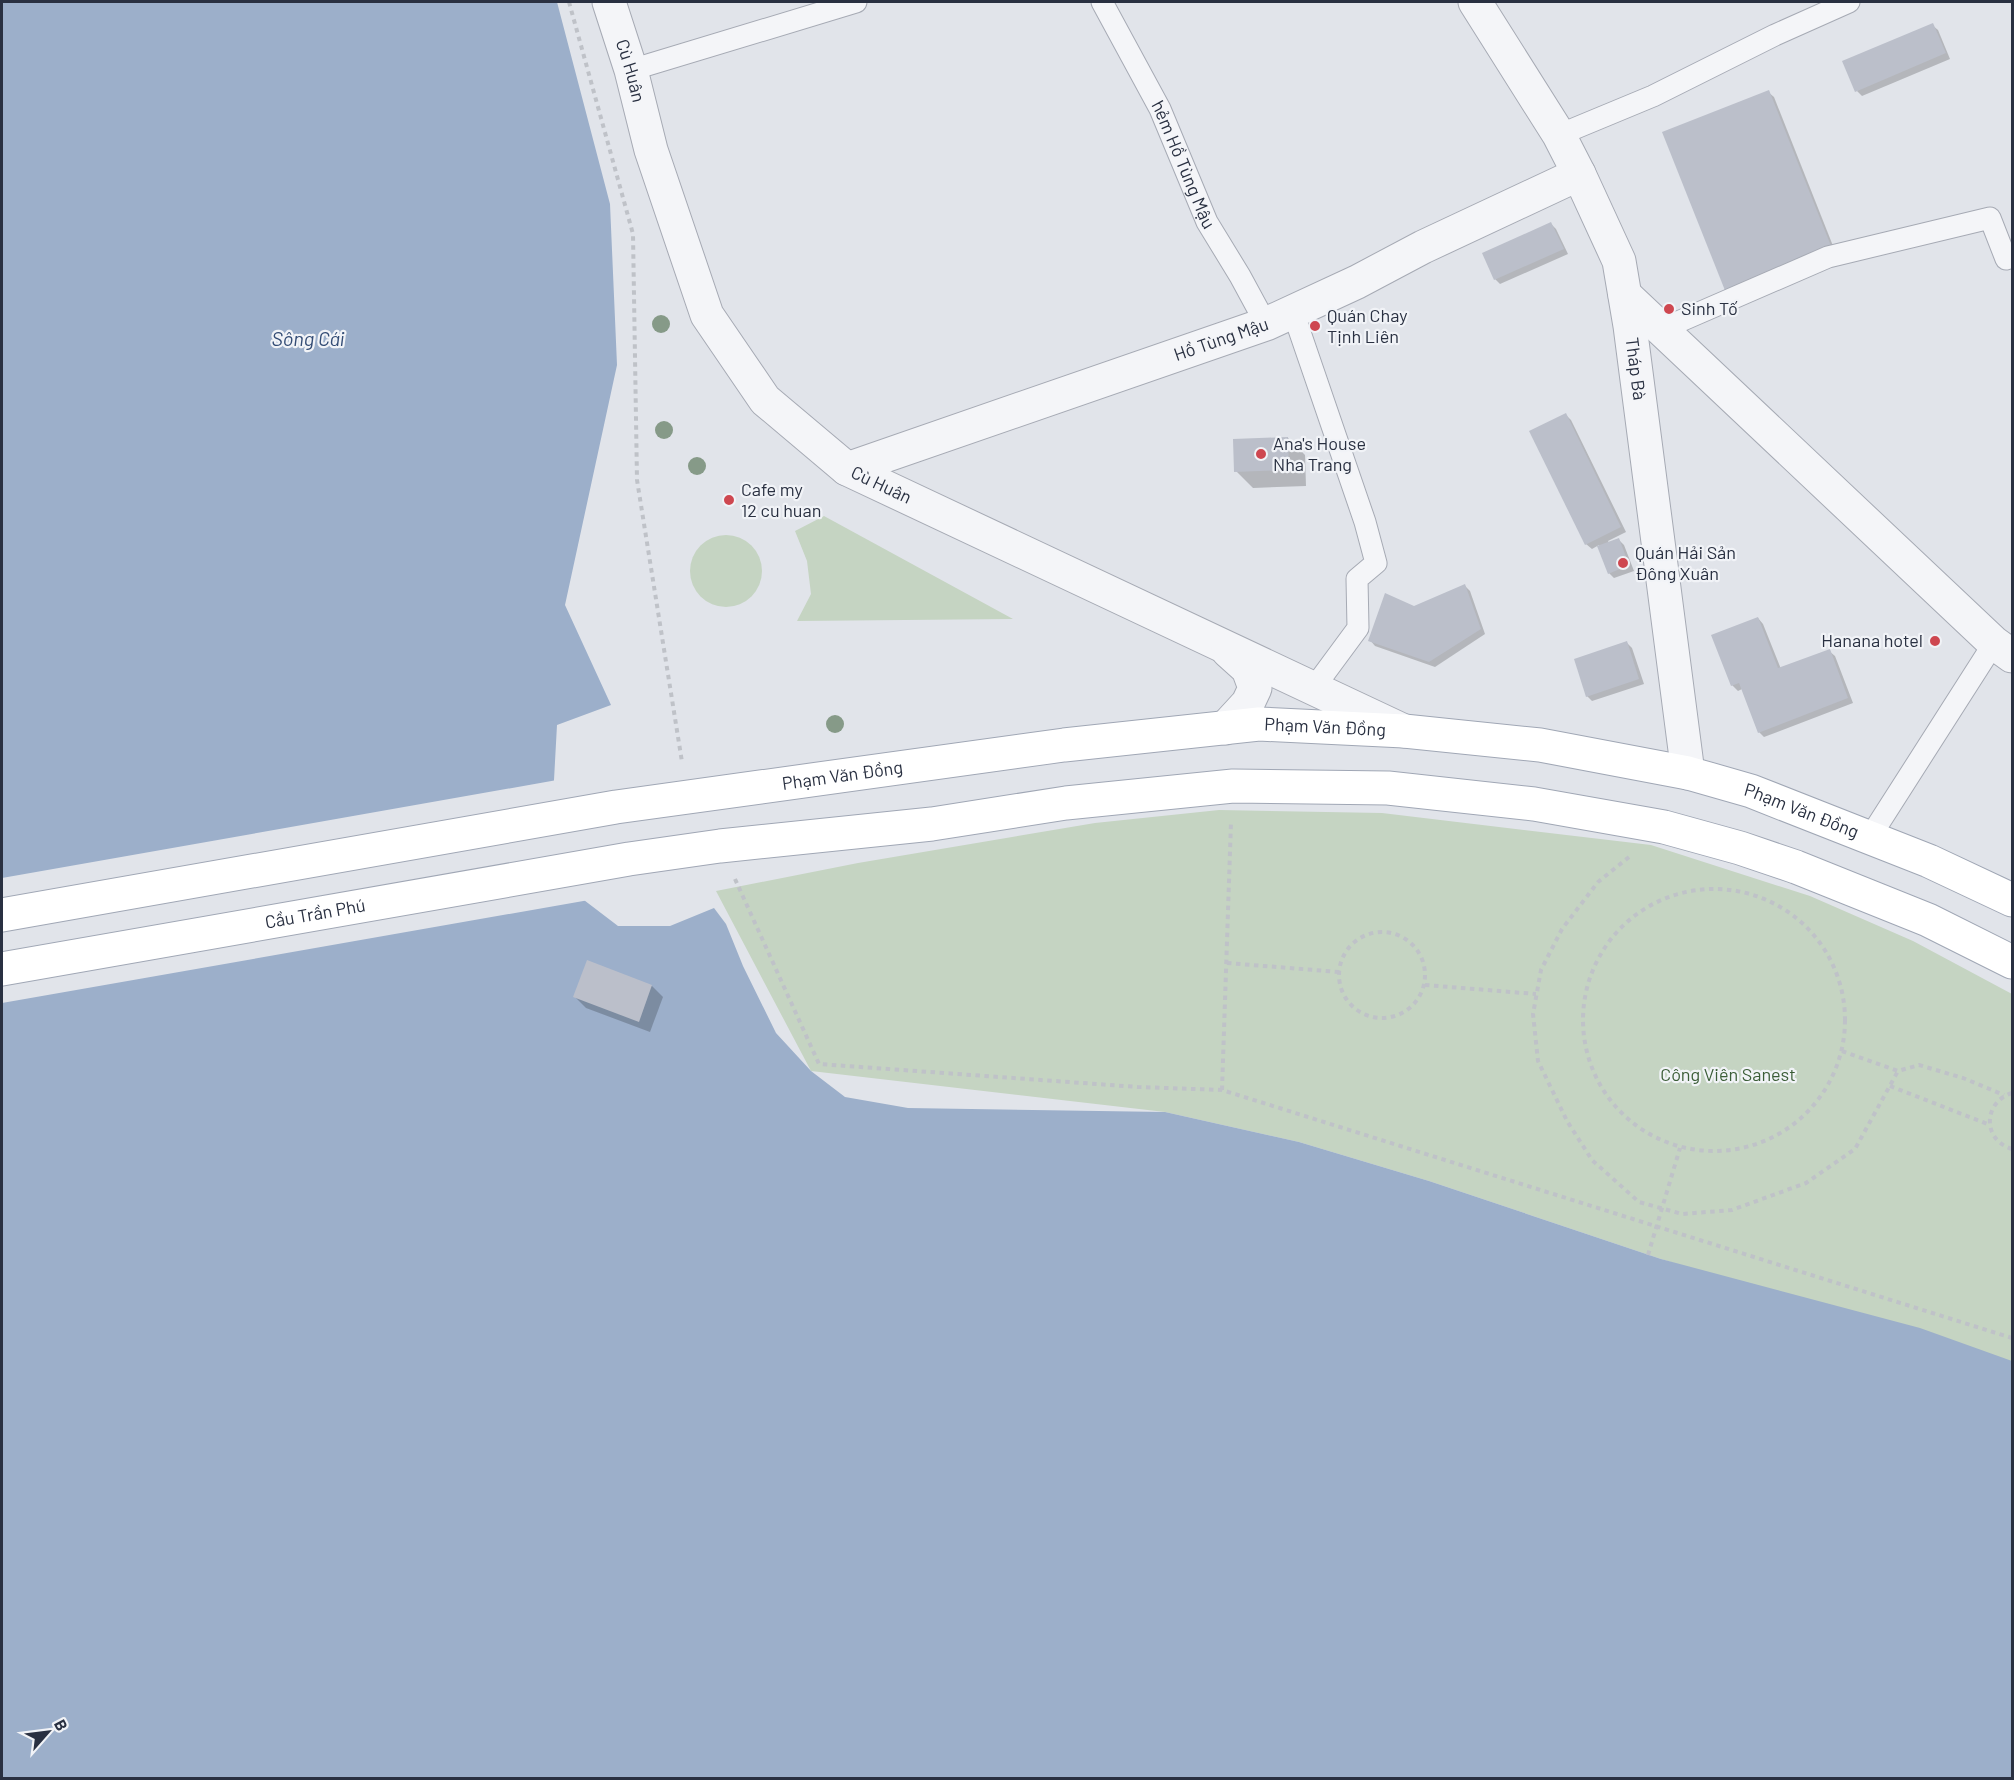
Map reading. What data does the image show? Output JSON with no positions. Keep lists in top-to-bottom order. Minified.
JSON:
{"streets":{"main road":["Phạm Văn Đồng","Cầu Trần Phú"],"street":["Cù Huân","Hồ Tùng Mậu","Tháp Bà"],"lane":["hẻm Hồ Tùng Mậu"]},"crossings":[["Cù Huân","hẻm Hồ Tùng Mậu"],["Cù Huân","Hồ Tùng Mậu"],["Cù Huân","Phạm Văn Đồng"],["hẻm Hồ Tùng Mậu","Hồ Tùng Mậu"],["Hồ Tùng Mậu","Tháp Bà"],["Tháp Bà","Phạm Văn Đồng"]],"water":["Sông Cái"],"parks":["Công Viên Sanest"],"places":["Sinh Tố","Quán Chay Tịnh Liên","Ana's House Nha Trang","Cafe my 12 cu huan","Quán Hải Sản Đông Xuân","Hanana hotel"],"north":"top right"}
